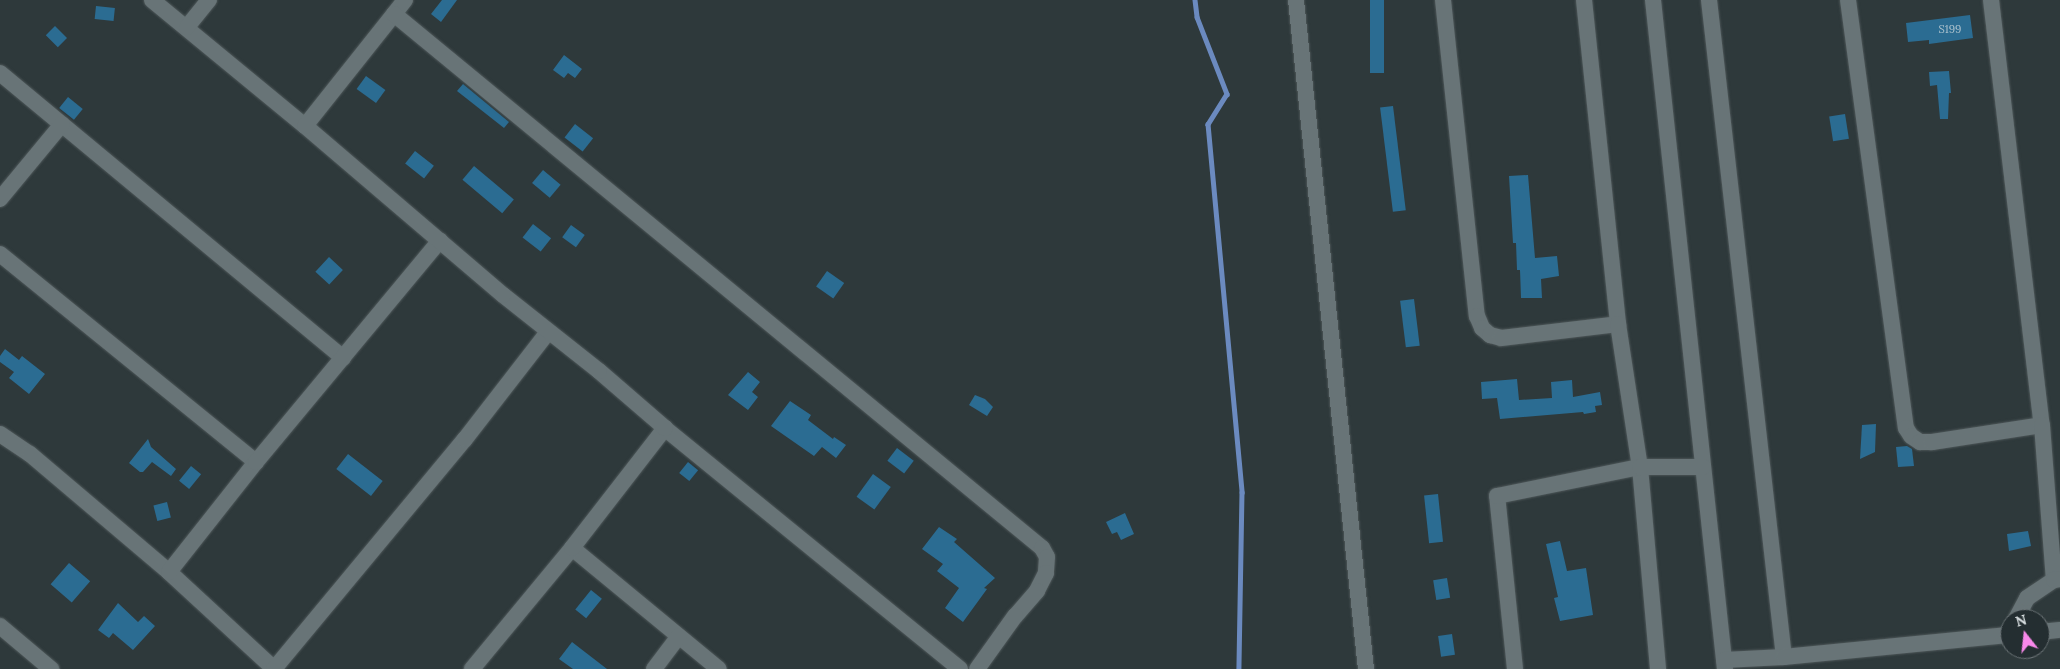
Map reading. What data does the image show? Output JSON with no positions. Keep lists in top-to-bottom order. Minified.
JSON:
{"house_numbers":["S199"],"north":"top"}
